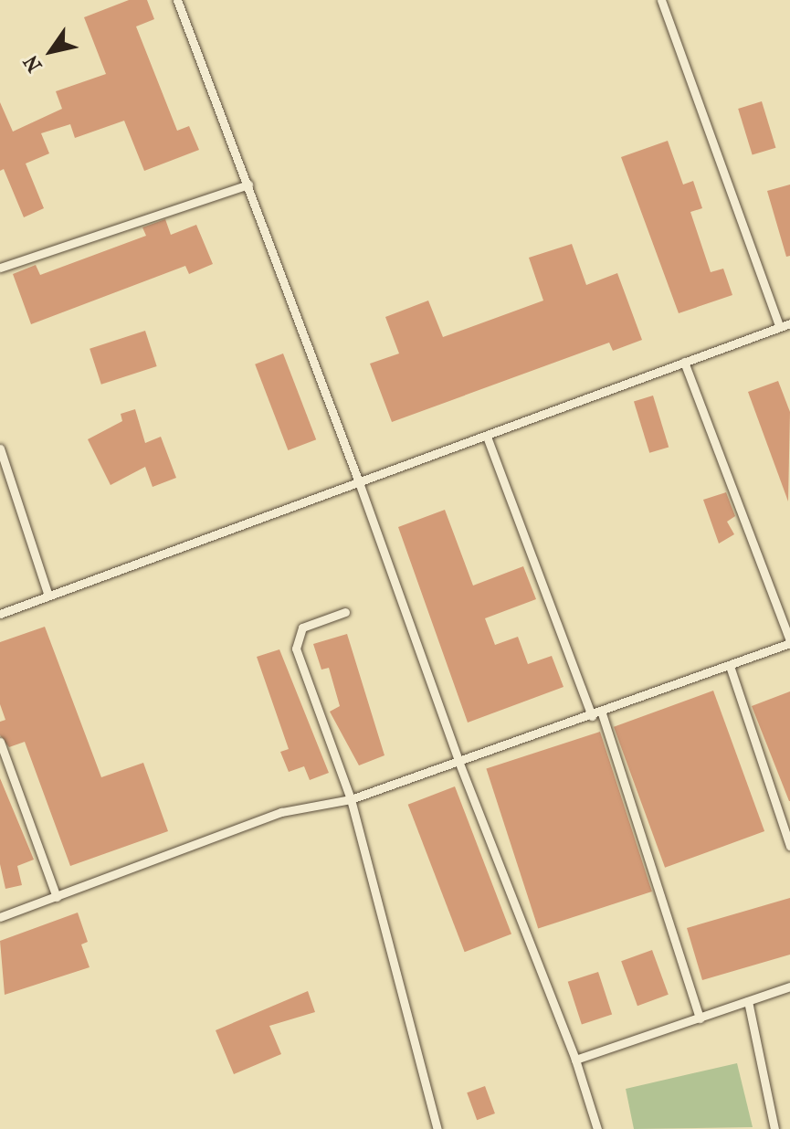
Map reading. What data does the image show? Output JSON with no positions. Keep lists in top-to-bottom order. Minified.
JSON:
{"north":"bottom left"}
